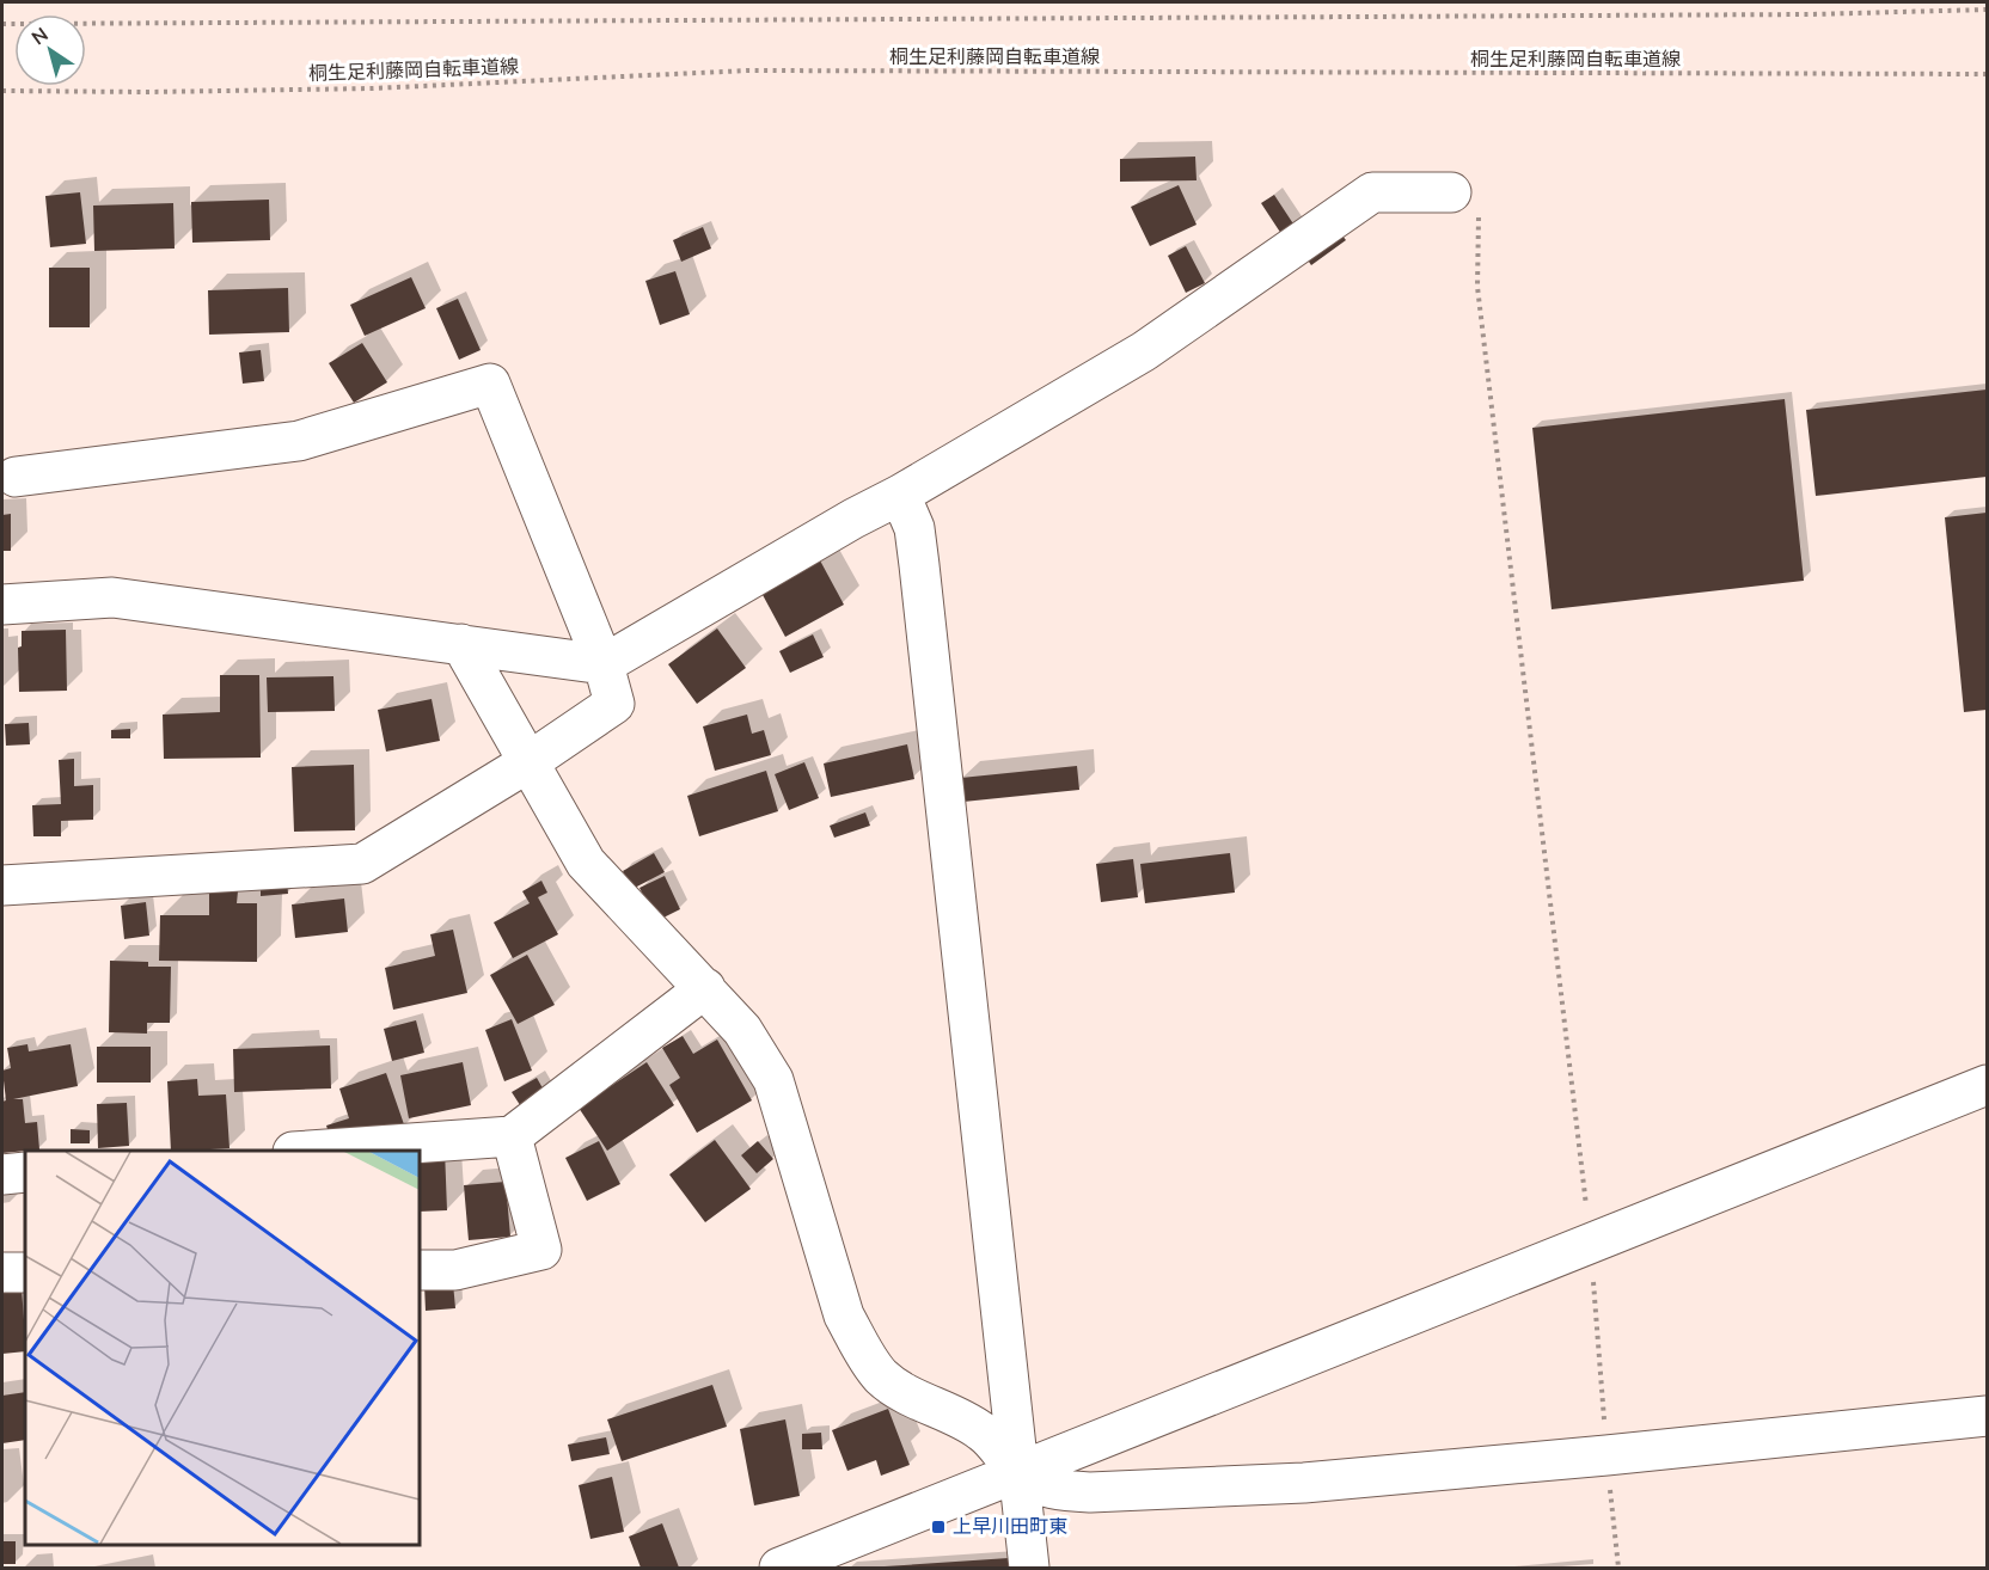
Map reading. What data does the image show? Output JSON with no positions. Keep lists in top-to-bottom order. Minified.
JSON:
{"streets":{"path":["桐生足利藤岡自転車道線"]},"places":{"transit":["上早川田町東"]},"north":"top left"}
